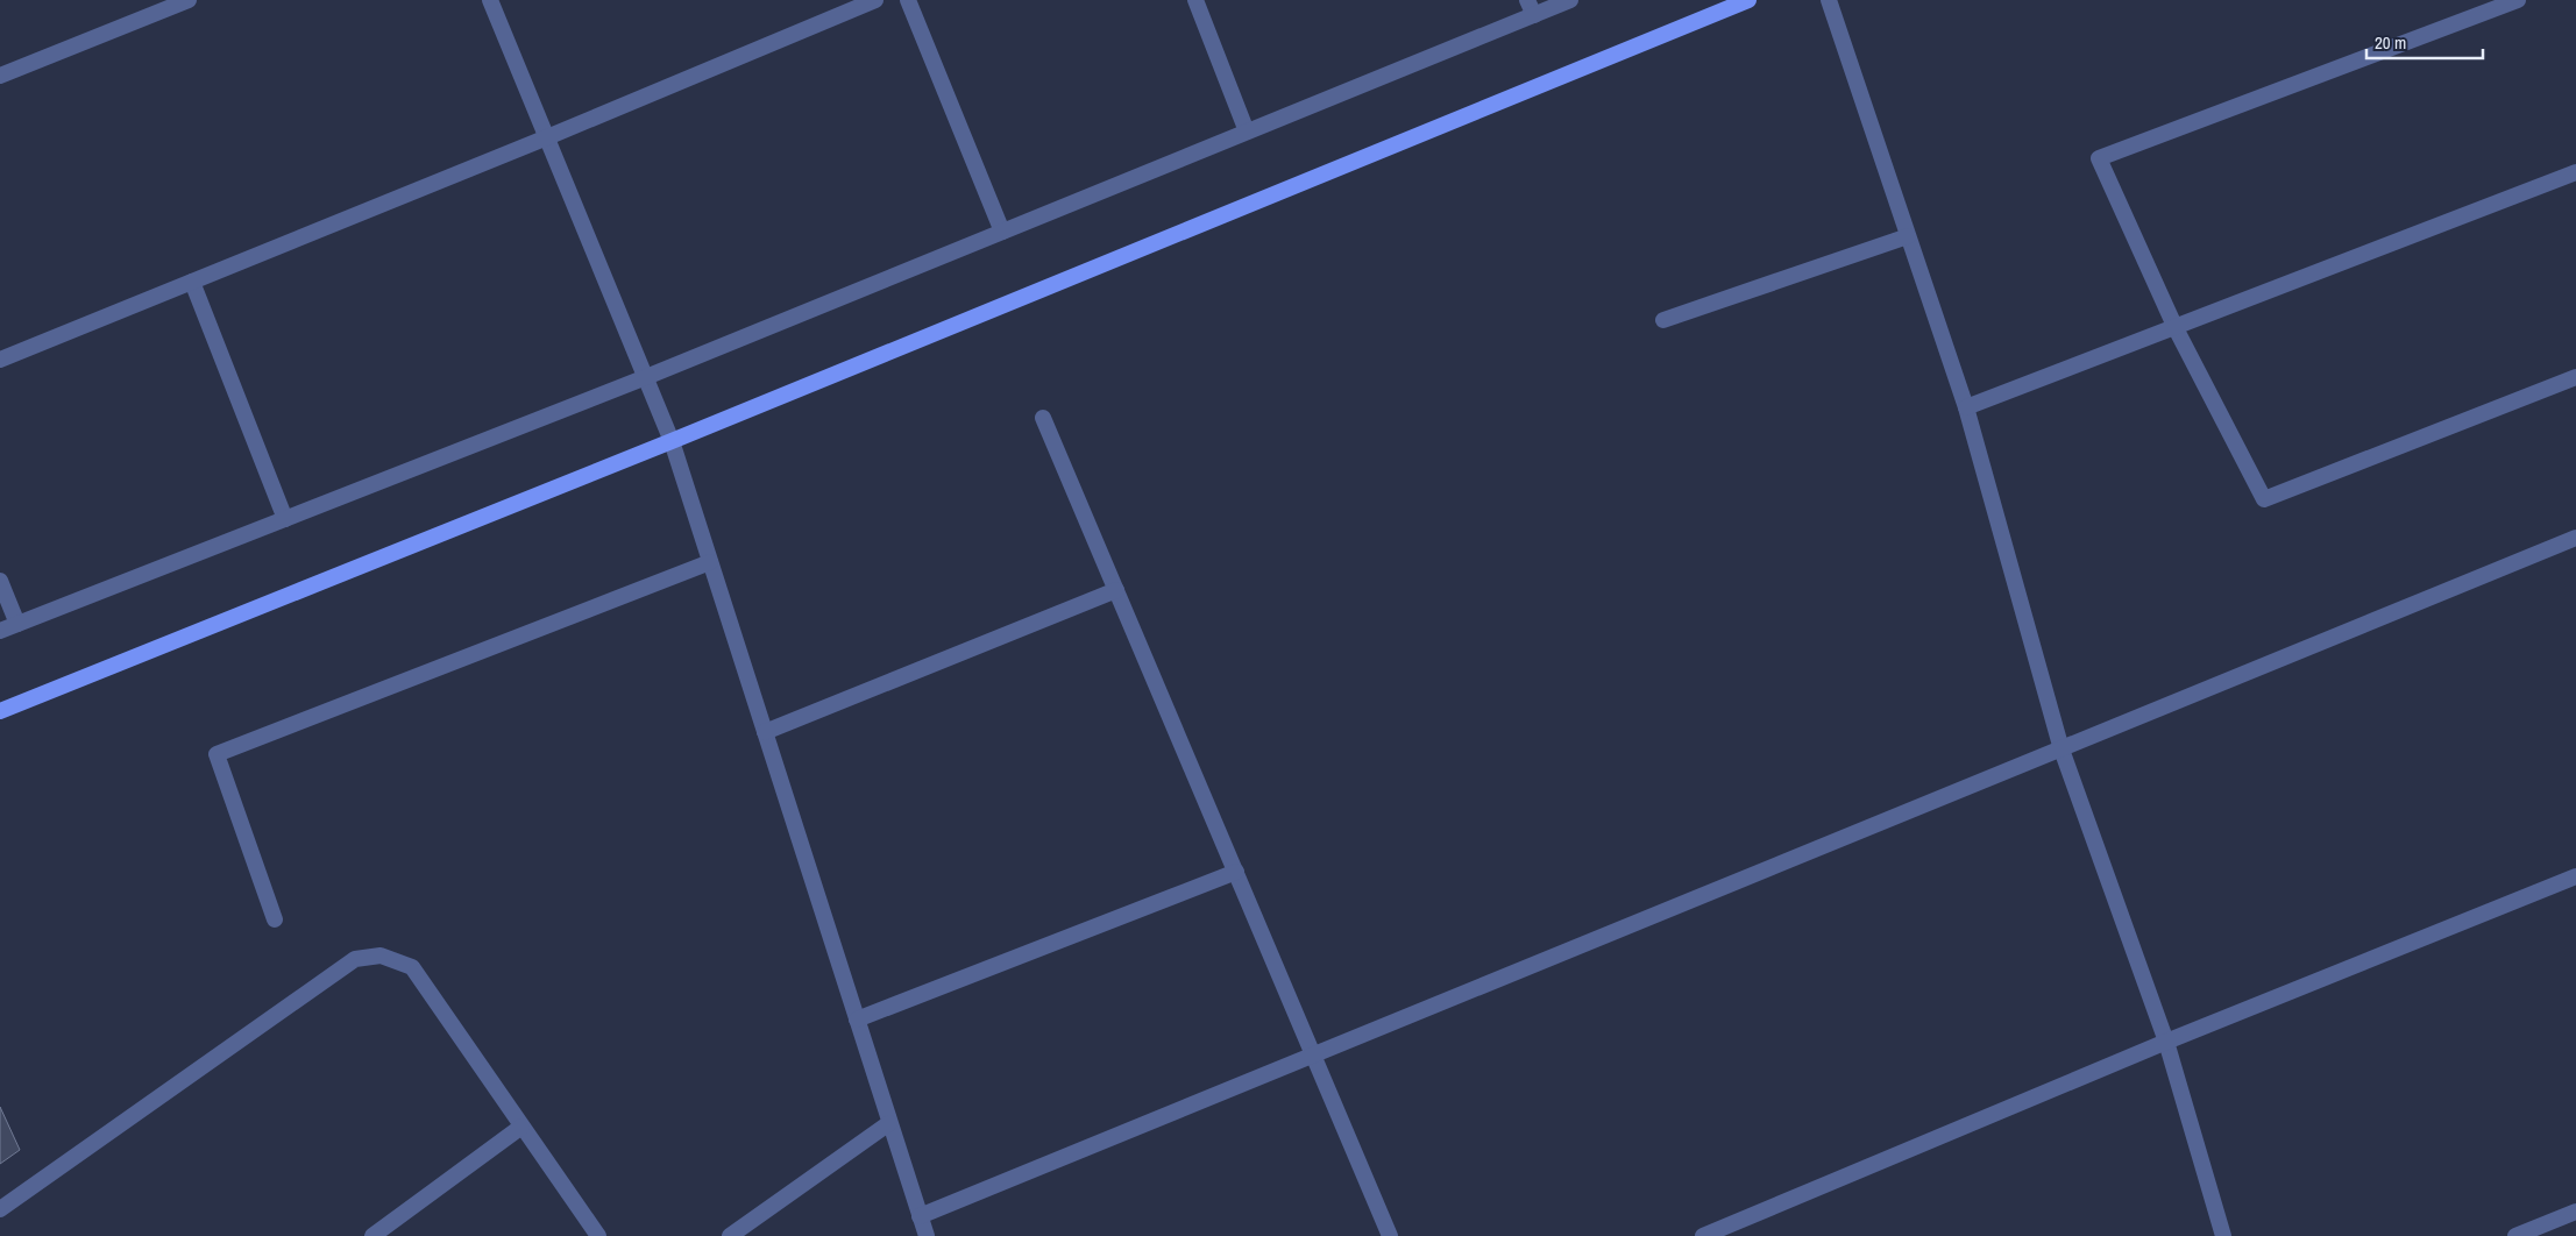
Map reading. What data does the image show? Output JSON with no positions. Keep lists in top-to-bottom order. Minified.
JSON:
{"scale_bar":"20 m"}
